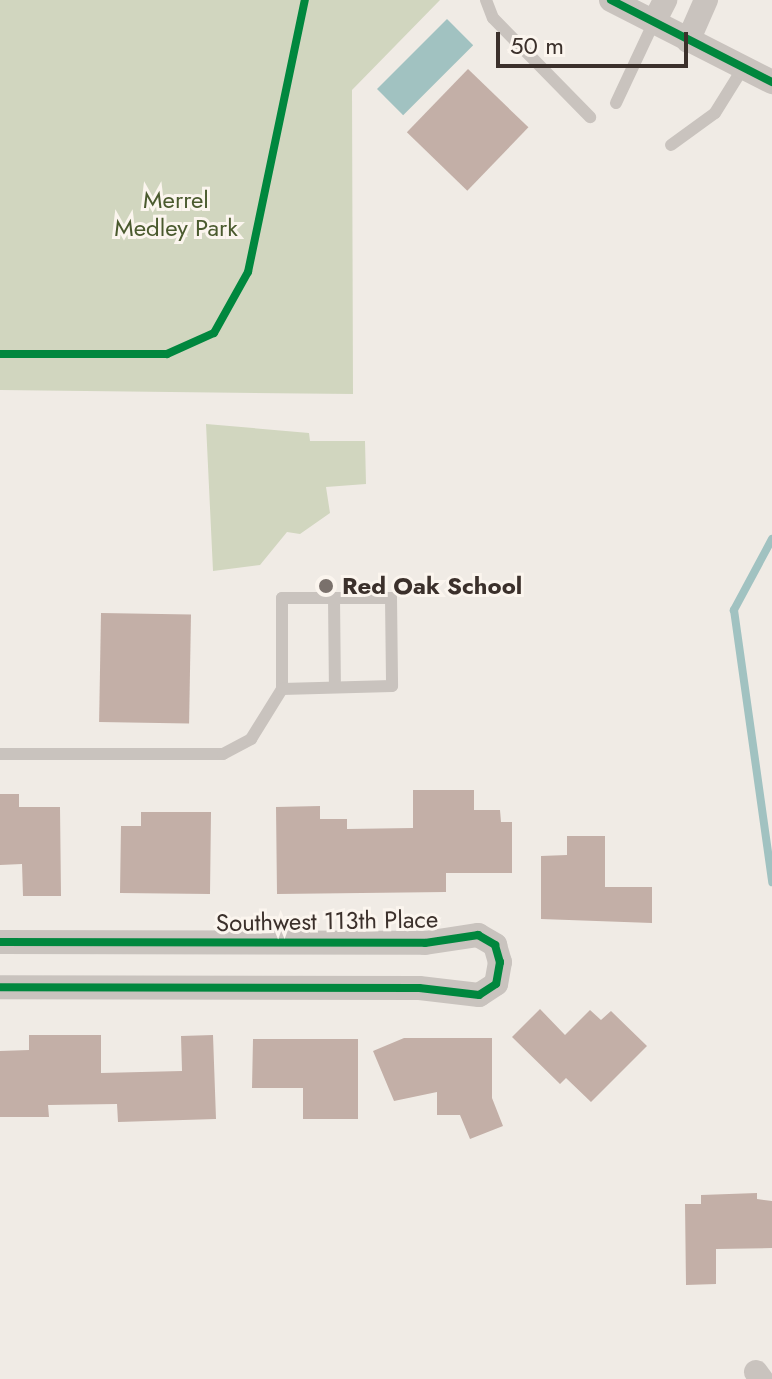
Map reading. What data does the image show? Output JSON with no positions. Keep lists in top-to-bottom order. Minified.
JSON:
{"streets":{"street":["Southwest 113th Place"]},"parks":["Merrel Medley Park"],"places":["Red Oak School"],"scale_bar":"50 m"}
